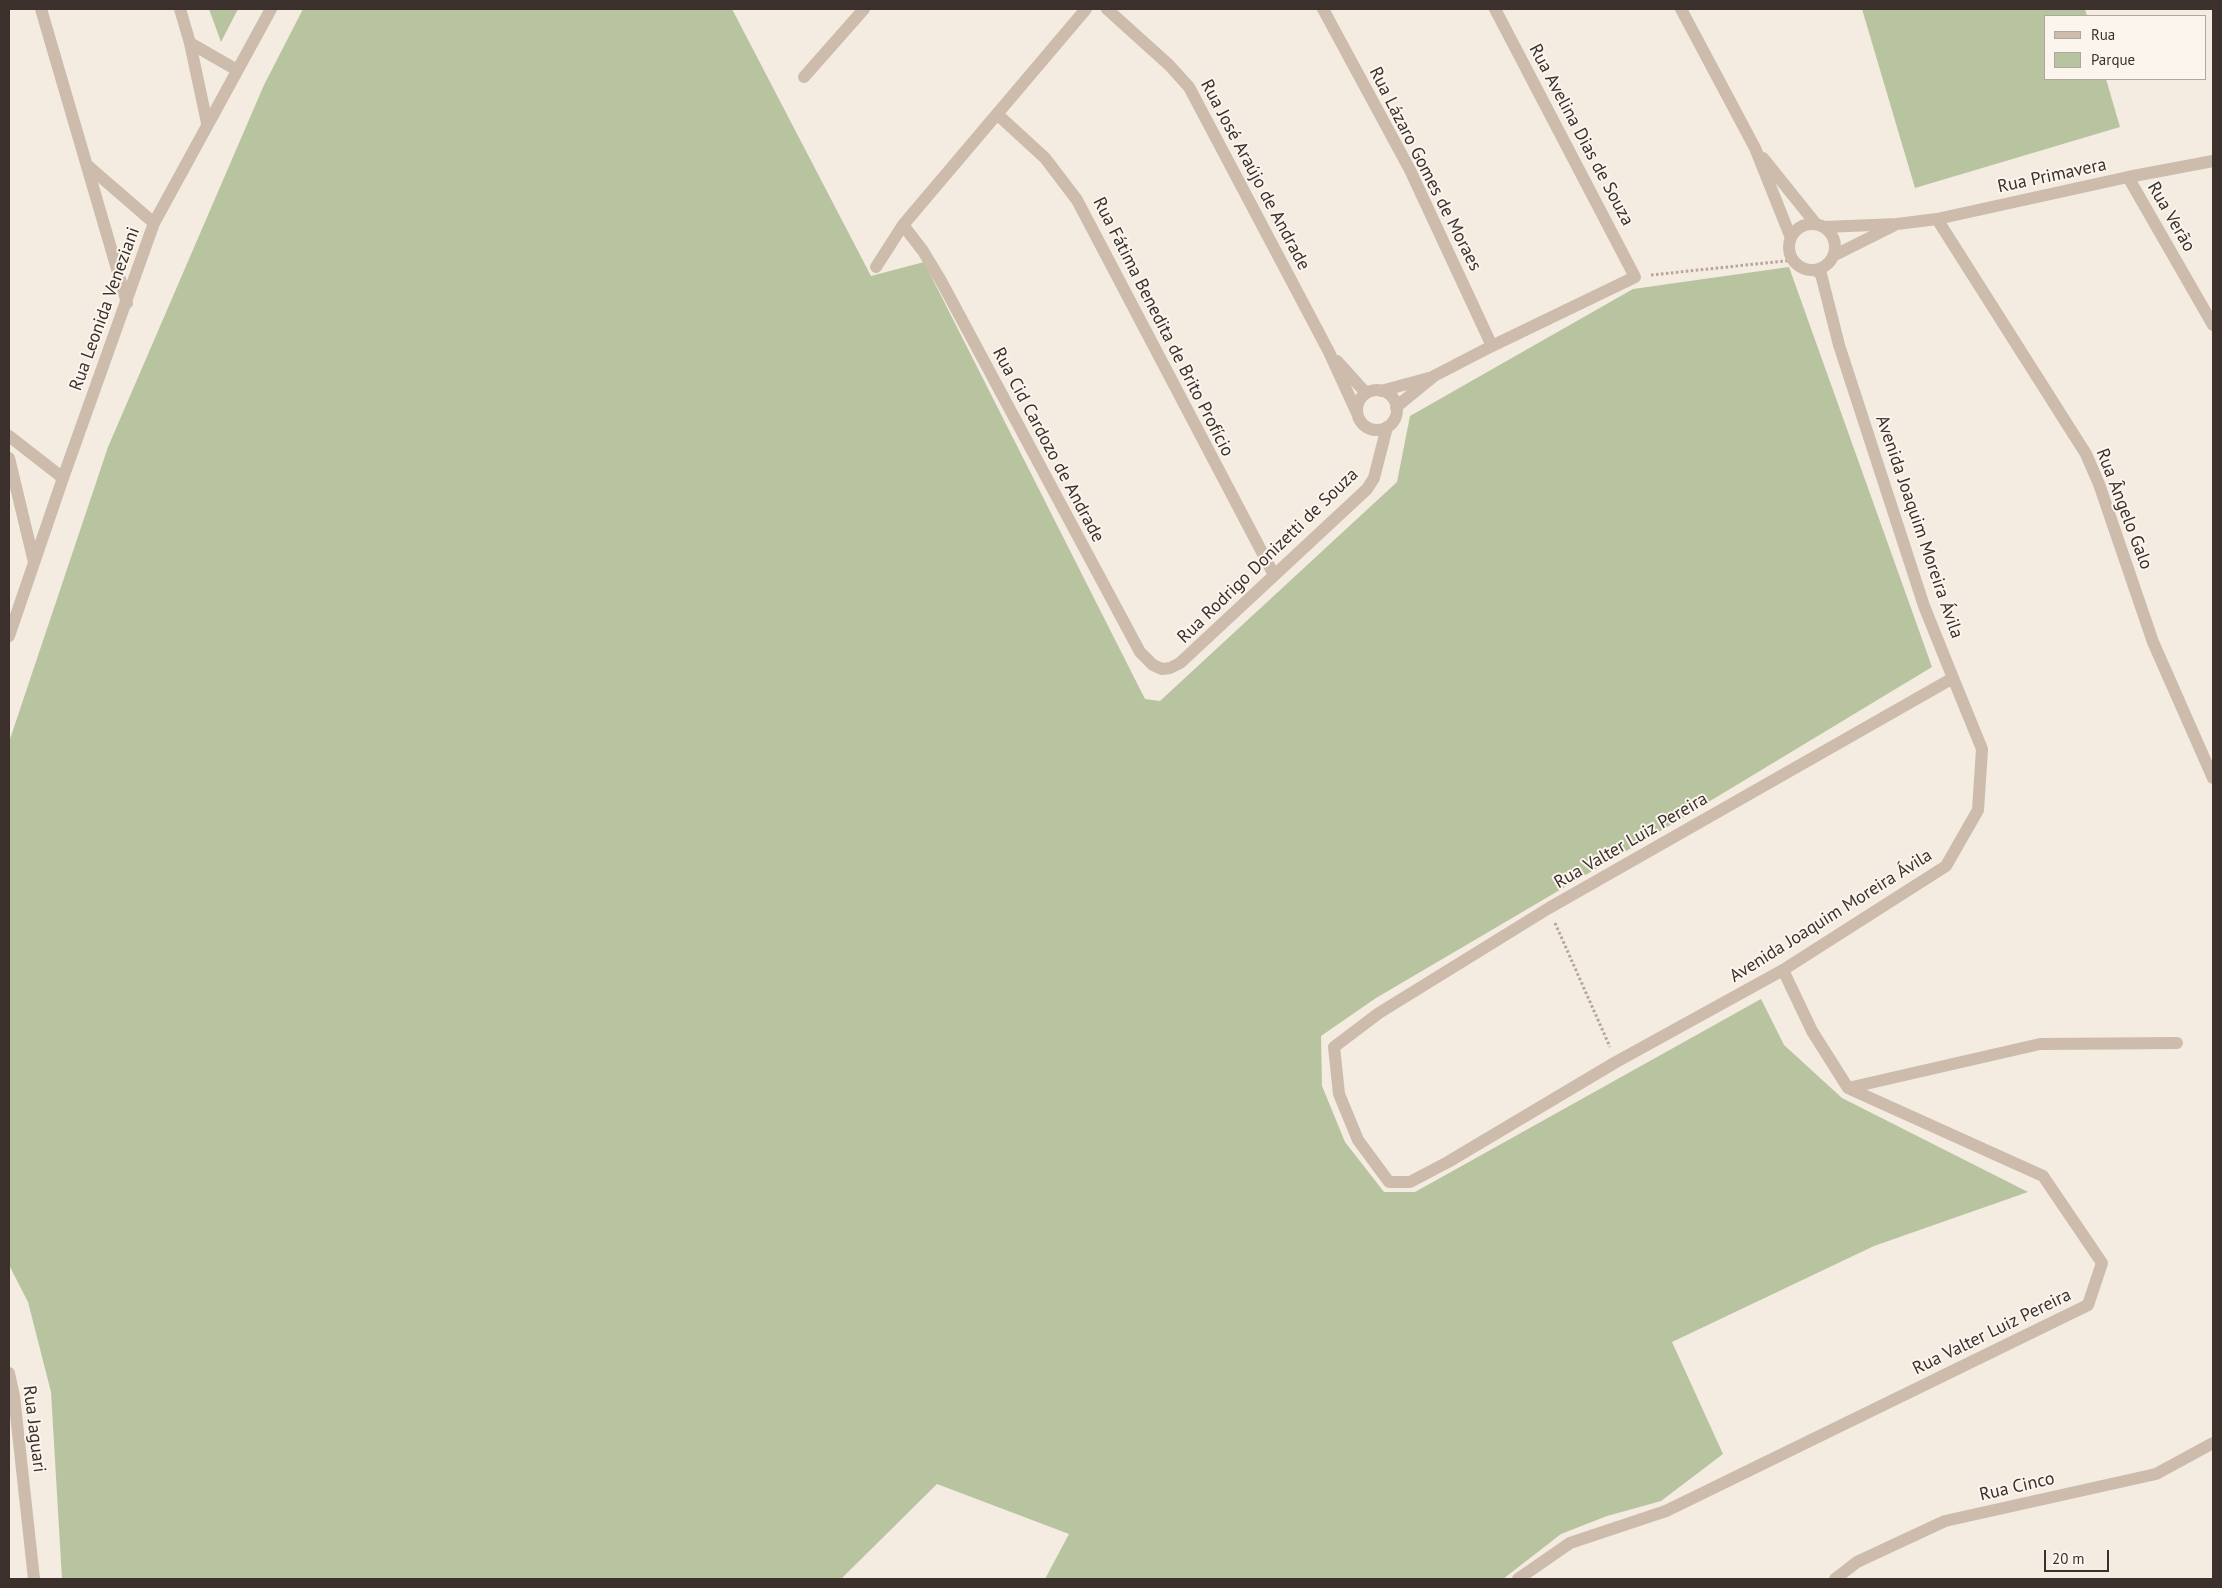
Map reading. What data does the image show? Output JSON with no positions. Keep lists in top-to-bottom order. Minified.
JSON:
{"streets":{"street":["Rua Avelina Dias de Souza","Rua Lázaro Gomes de Moraes","Rua José Araújo de Andrade","Rua Primavera","Rua Verão","Rua Leonida Veneziani","Rua Fátima Benedita de Brito Profício","Rua Cid Cardozo de Andrade","Rua Ângelo Galo","Avenida Joaquim Moreira Ávila","Rua Rodrigo Donizetti de Souza","Rua Valter Luiz Pereira","Rua Jaguari","Rua Cinco"]},"crossings":[["Rua José Araújo de Andrade","Rua Rodrigo Donizetti de Souza"],["Rua Primavera","Rua Verão"],["Rua Primavera","Rua Ângelo Galo"],["Rua Primavera","Avenida Joaquim Moreira Ávila"],["Rua Fátima Benedita de Brito Profício","Rua Rodrigo Donizetti de Souza"],["Rua Cid Cardozo de Andrade","Rua Rodrigo Donizetti de Souza"],["Avenida Joaquim Moreira Ávila","Rua Valter Luiz Pereira"]],"legend":["Rua","Parque"],"scale_bar":"20 m"}
